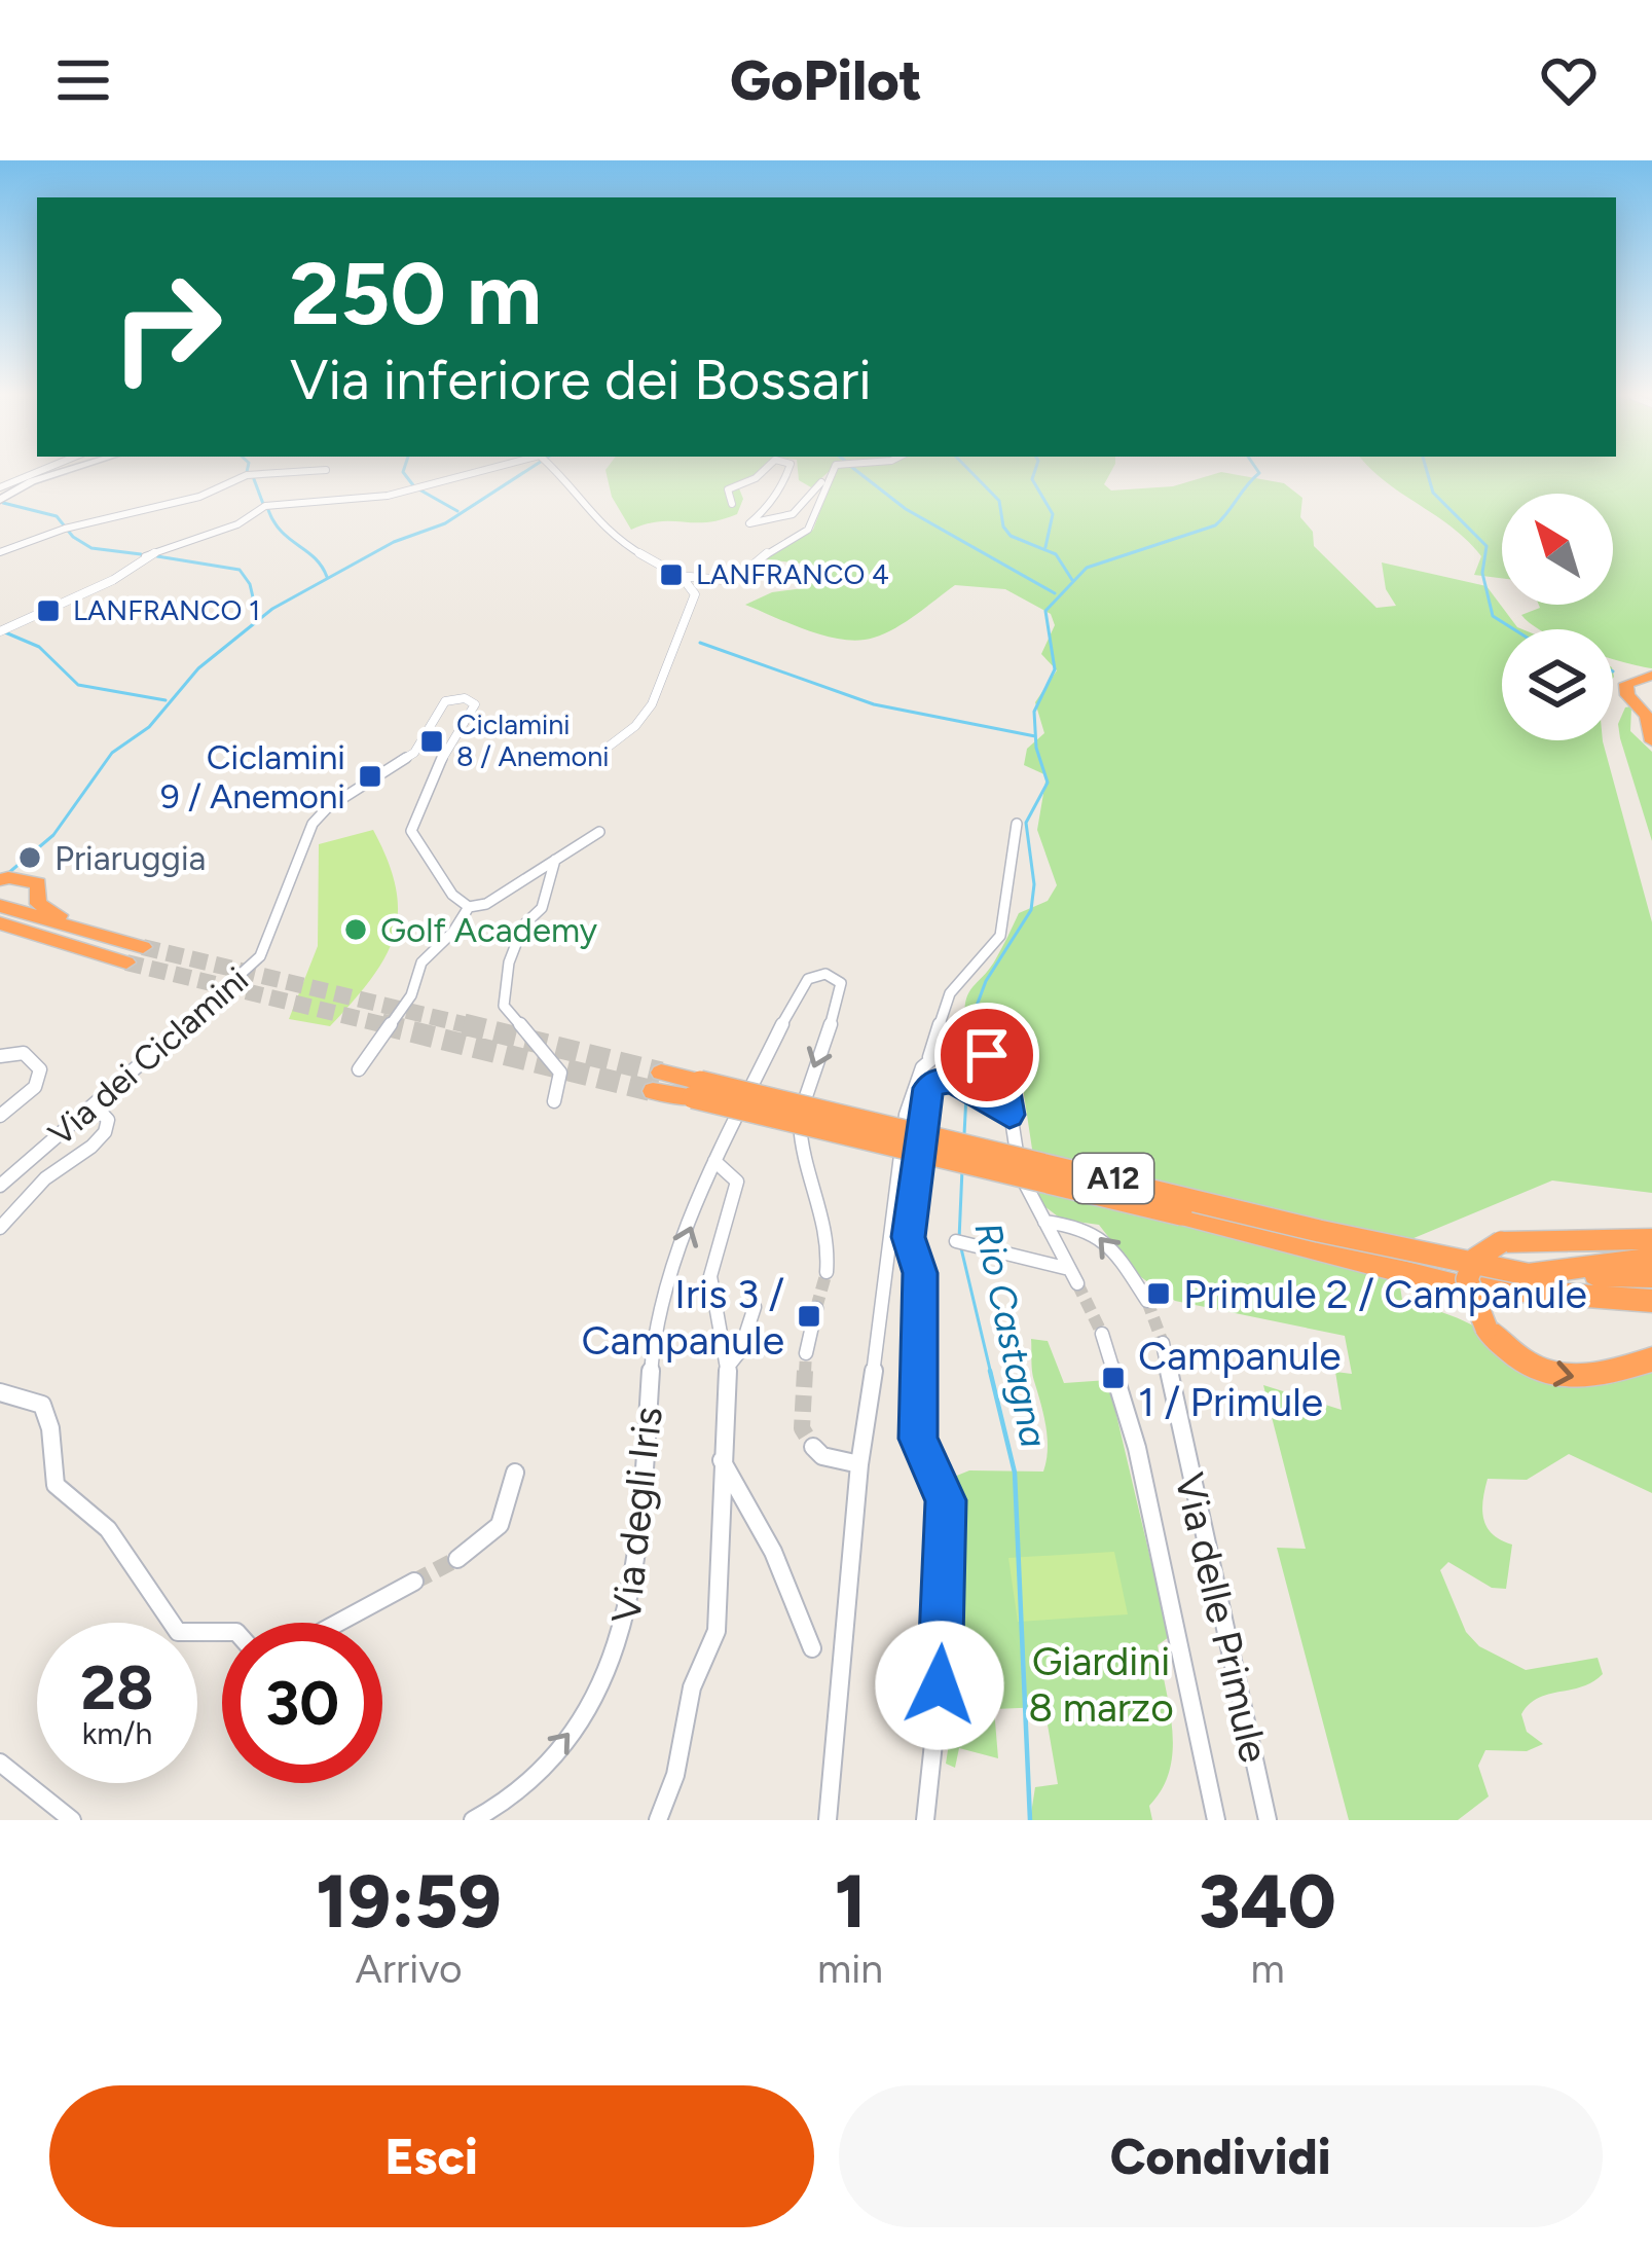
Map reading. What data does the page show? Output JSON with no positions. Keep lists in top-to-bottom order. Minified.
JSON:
{"streets":{"highway":["A12"],"street":["Via dei Ciclamini","Via degli Iris","Via delle Primule"]},"water":["Rio Castagna"],"parks":["Giardini 8 marzo"],"places":{"transit":["LANFRANCO 4","LANFRANCO 1","Ciclamini 8 / Anemoni","Ciclamini 9 / Anemoni","Primule 2 / Campanule","Iris 3 / Campanule","Campanule 1 / Primule"],"other":["Priaruggia","Golf Academy"]},"north":"top left","page":{"header":"GoPilot","turn":["250 m","Via inferiore dei Bossari"],"speed":"28 km/h","limit":"30","eta":["19:59","Arrivo","1","min","340","m"],"buttons":["Esci","Condividi"]}}
